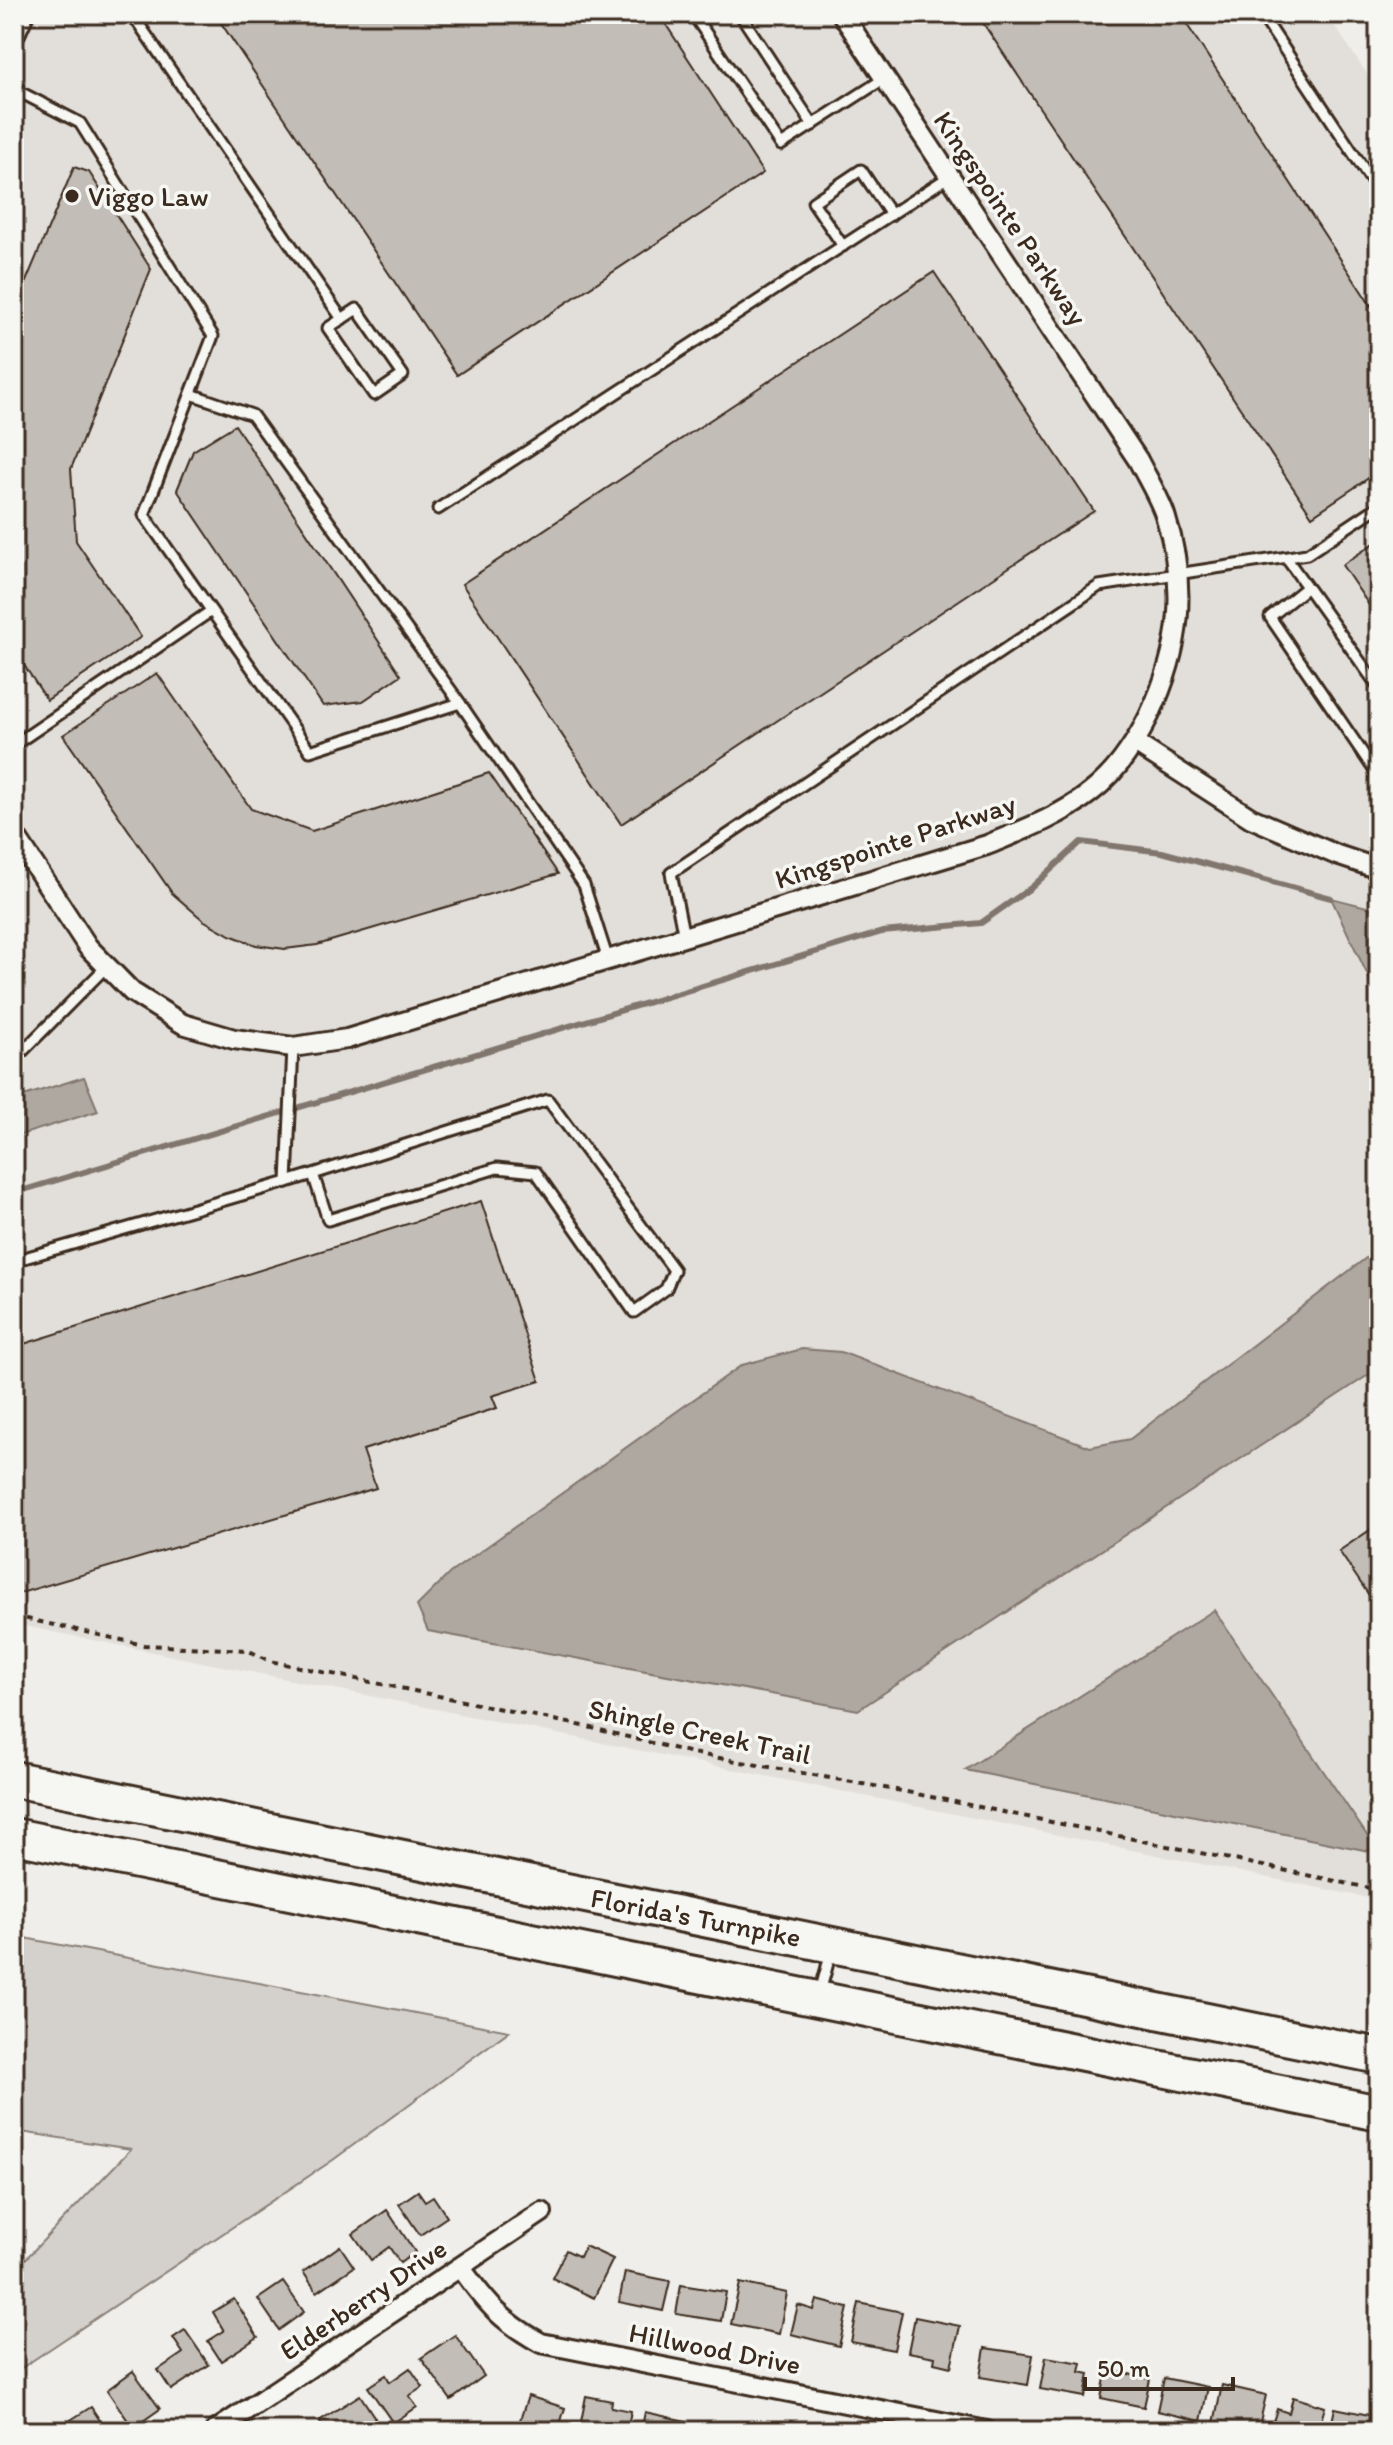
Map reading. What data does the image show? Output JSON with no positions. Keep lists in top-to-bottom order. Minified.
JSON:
{"streets":{"highway":["Florida's Turnpike"],"street":["Kingspointe Parkway","Elderberry Drive","Hillwood Drive"],"path":["Shingle Creek Trail"]},"crossings":[["Elderberry Drive","Hillwood Drive"]],"places":["Viggo Law"],"scale_bar":"50 m"}
